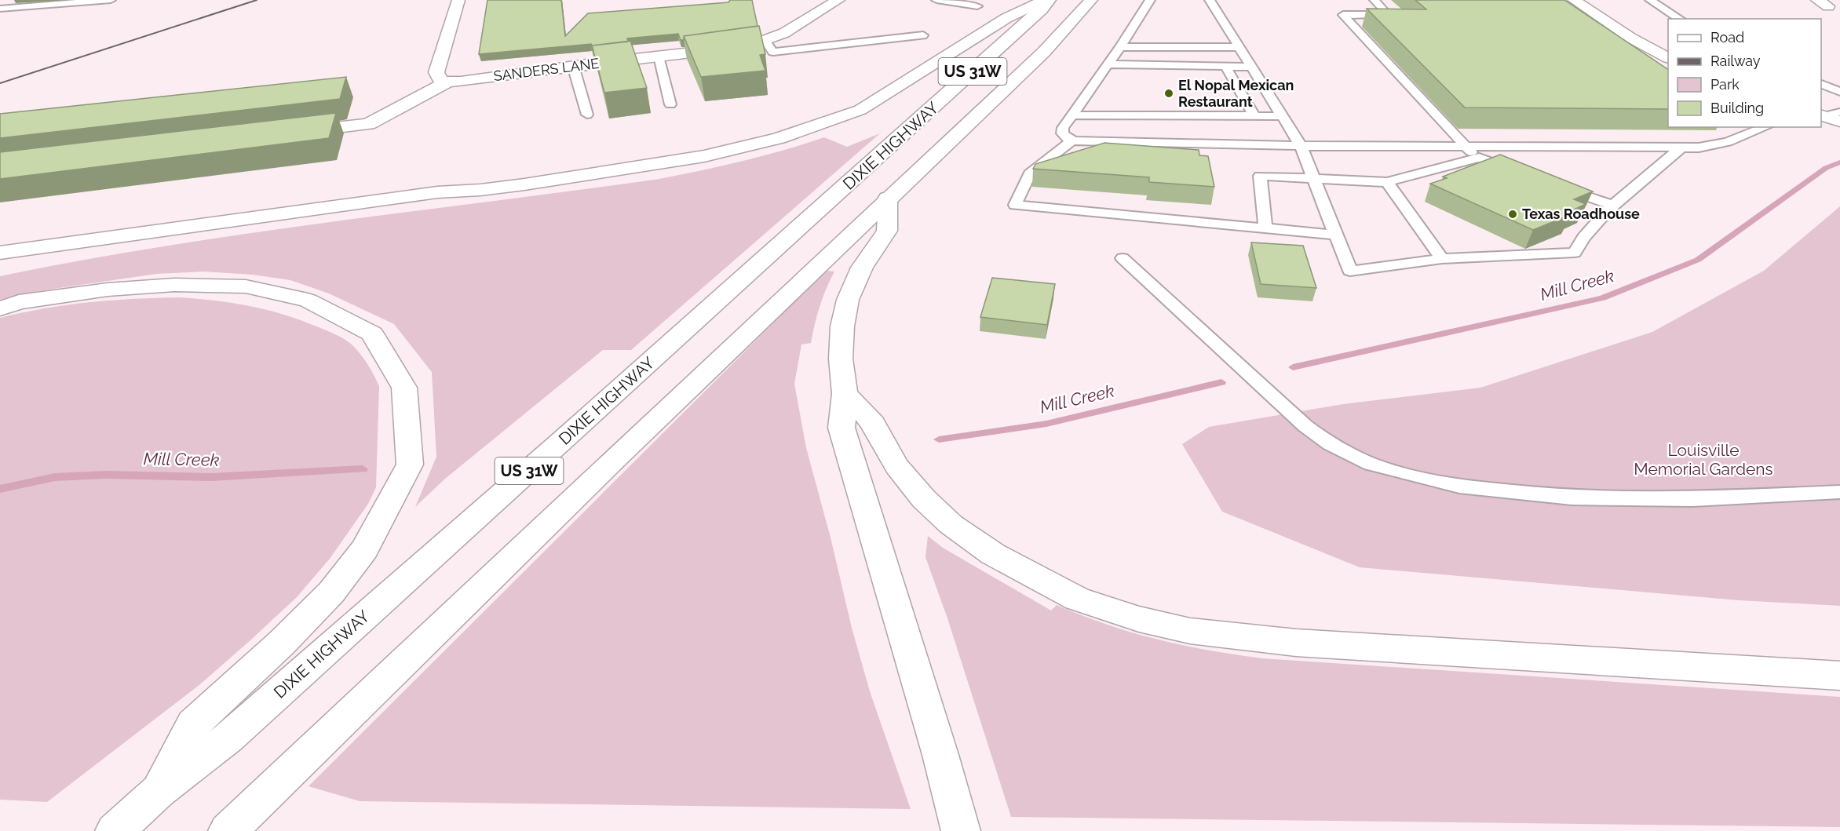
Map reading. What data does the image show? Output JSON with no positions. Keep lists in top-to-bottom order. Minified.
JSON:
{"streets":{"main road":["SANDERS LANE","US 31W","DIXIE HIGHWAY"]},"water":["Mill Creek"],"parks":["Louisville Memorial Gardens"],"places":["El Nopal Mexican Restaurant","Texas Roadhouse"],"legend":["Road","Railway","Park","Building"]}
